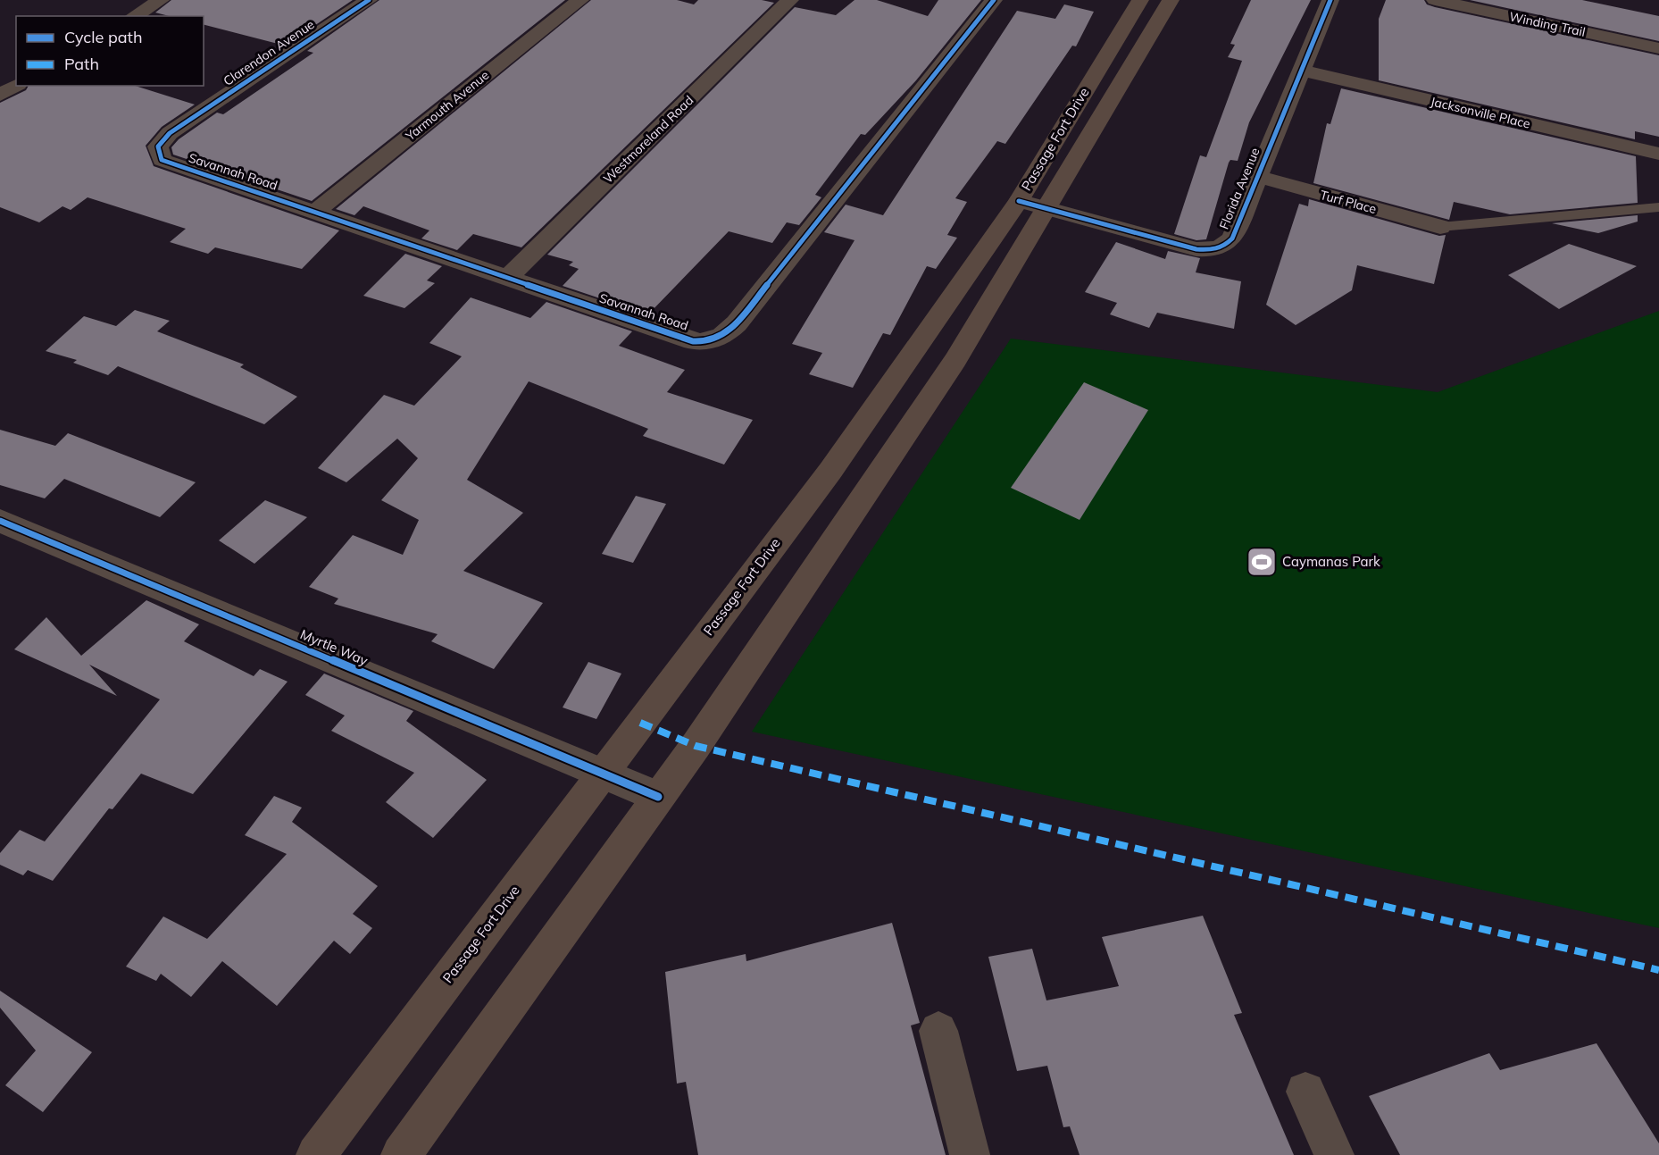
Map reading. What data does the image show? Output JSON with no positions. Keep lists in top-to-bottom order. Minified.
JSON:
{"streets":{"main road":["Passage Fort Drive"],"street":["Winding Trail","Clarendon Avenue","Yarmouth Avenue","Jacksonville Place","Westmoreland Road","Savannah Road","Florida Avenue","Turf Place","Myrtle Way"]},"crossings":[["Clarendon Avenue","Savannah Road"],["Yarmouth Avenue","Savannah Road"],["Jacksonville Place","Florida Avenue"],["Westmoreland Road","Savannah Road"],["Passage Fort Drive","Florida Avenue"],["Passage Fort Drive","Myrtle Way"],["Florida Avenue","Turf Place"]],"places":{"sports":["Caymanas Park"]},"legend":["Cycle path","Path"]}
